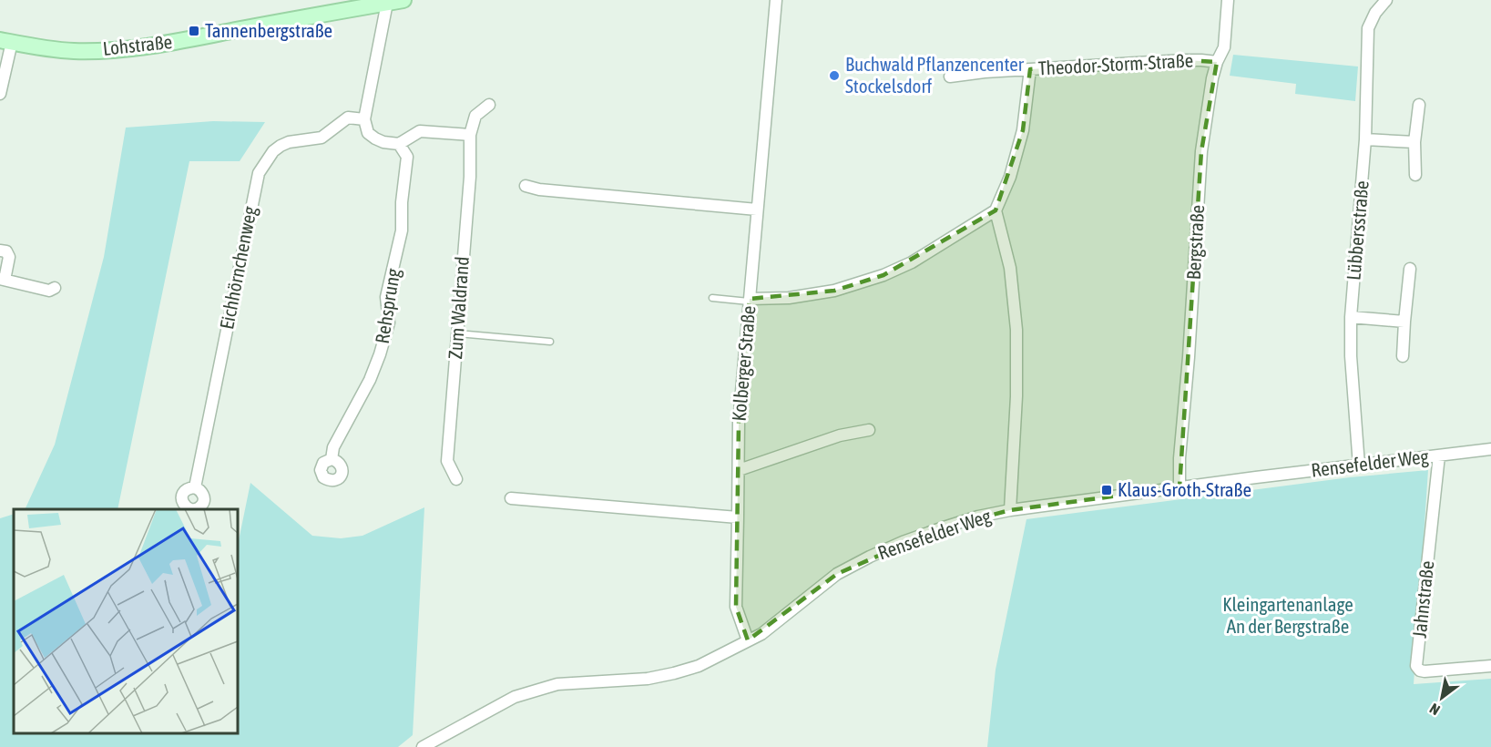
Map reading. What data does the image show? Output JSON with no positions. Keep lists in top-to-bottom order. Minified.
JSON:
{"streets":{"main road":["Lohstraße"],"street":["Theodor-Storm-Straße","Lübbersstraße","Bergstraße","Eichhörnchenweg","Rehsprung","Zum Waldrand","Kolberger Straße","Rensefelder Weg","Jahnstraße"]},"crossings":[["Theodor-Storm-Straße","Bergstraße"],["Lübbersstraße","Rensefelder Weg"],["Bergstraße","Rensefelder Weg"],["Kolberger Straße","Rensefelder Weg"],["Rensefelder Weg","Jahnstraße"]],"parks":["Kleingartenanlage An der Bergstraße"],"places":{"transit":["Tannenbergstraße","Klaus-Groth-Straße"],"other":["Buchwald Pflanzencenter Stockelsdorf"]},"north":"bottom left"}
